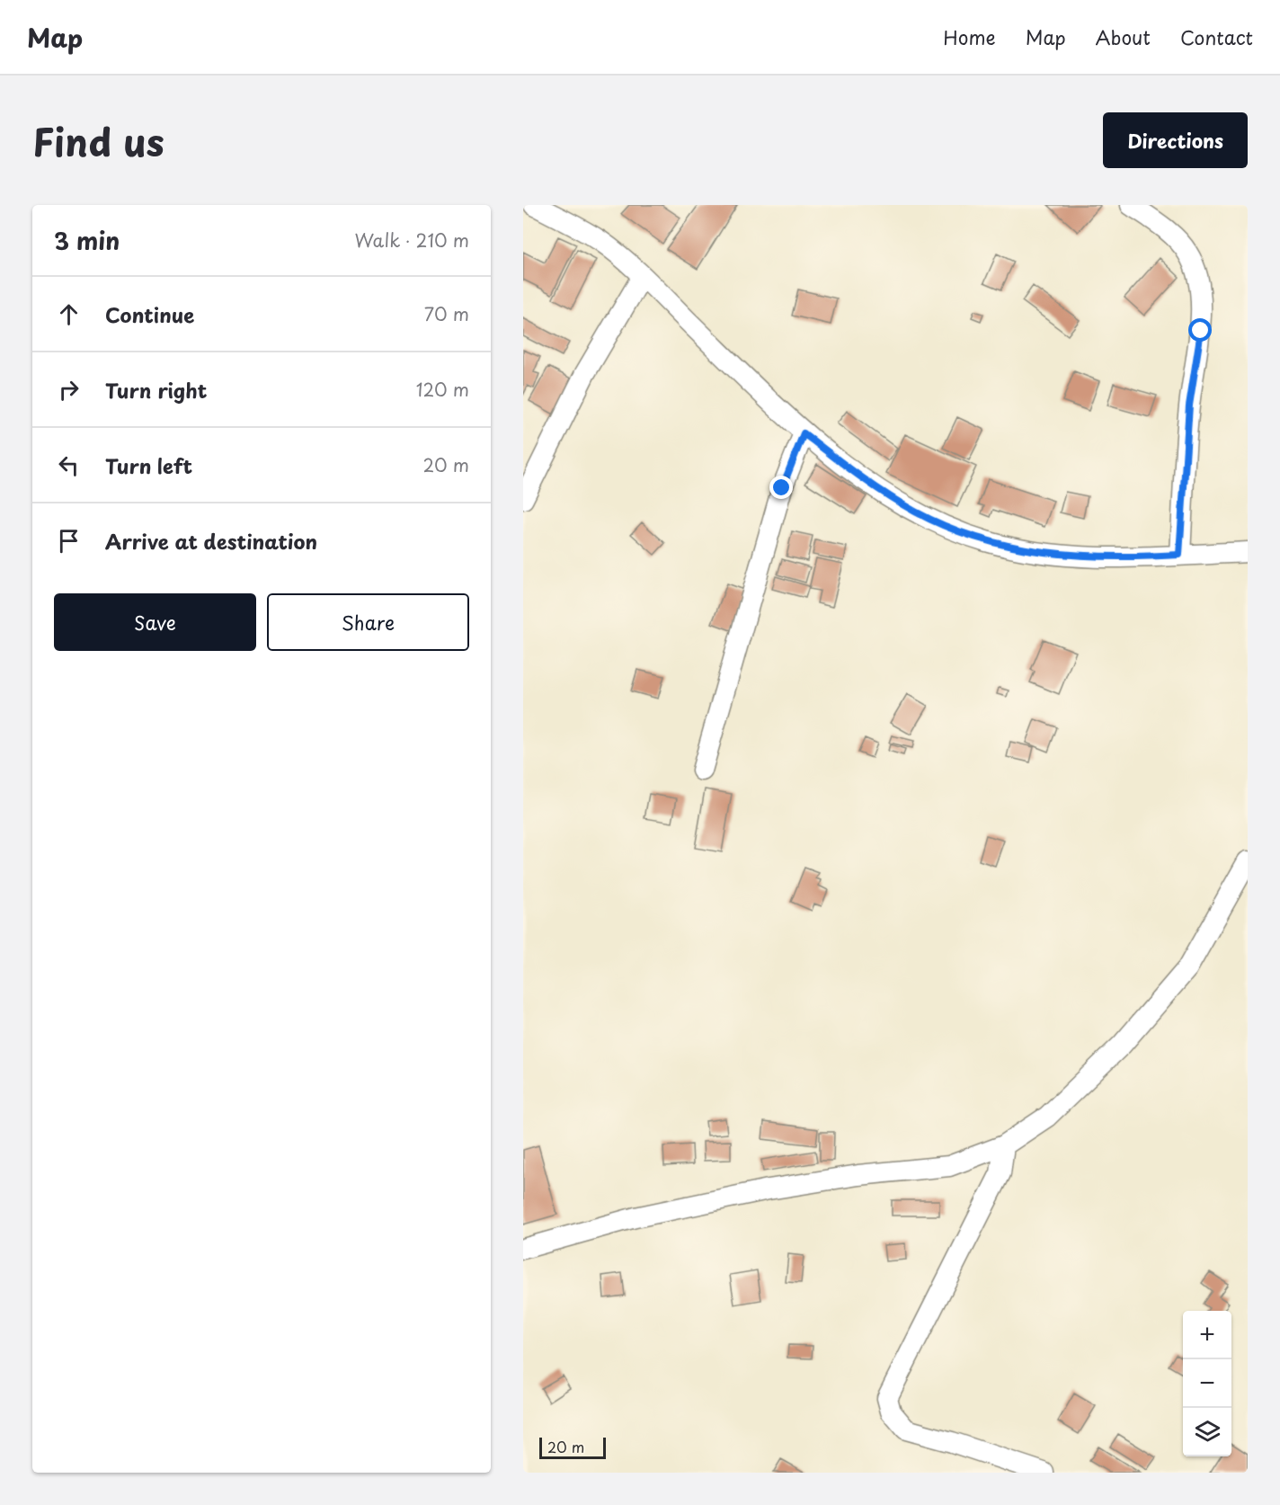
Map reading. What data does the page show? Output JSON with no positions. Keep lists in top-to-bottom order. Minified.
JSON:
{"scale_bar":"20 m","page":{"header":"Map","nav":["Home","Map","About","Contact"],"title":"Find us","buttons":["Directions",["Save","Share"]],"heading":["3 min","Walk · 210 m"],"list":[["Continue","70 m"],["Turn right","120 m"],["Turn left","20 m"],"Arrive at destination"],"map_buttons":["+","−"],"scale":"20 m"}}
